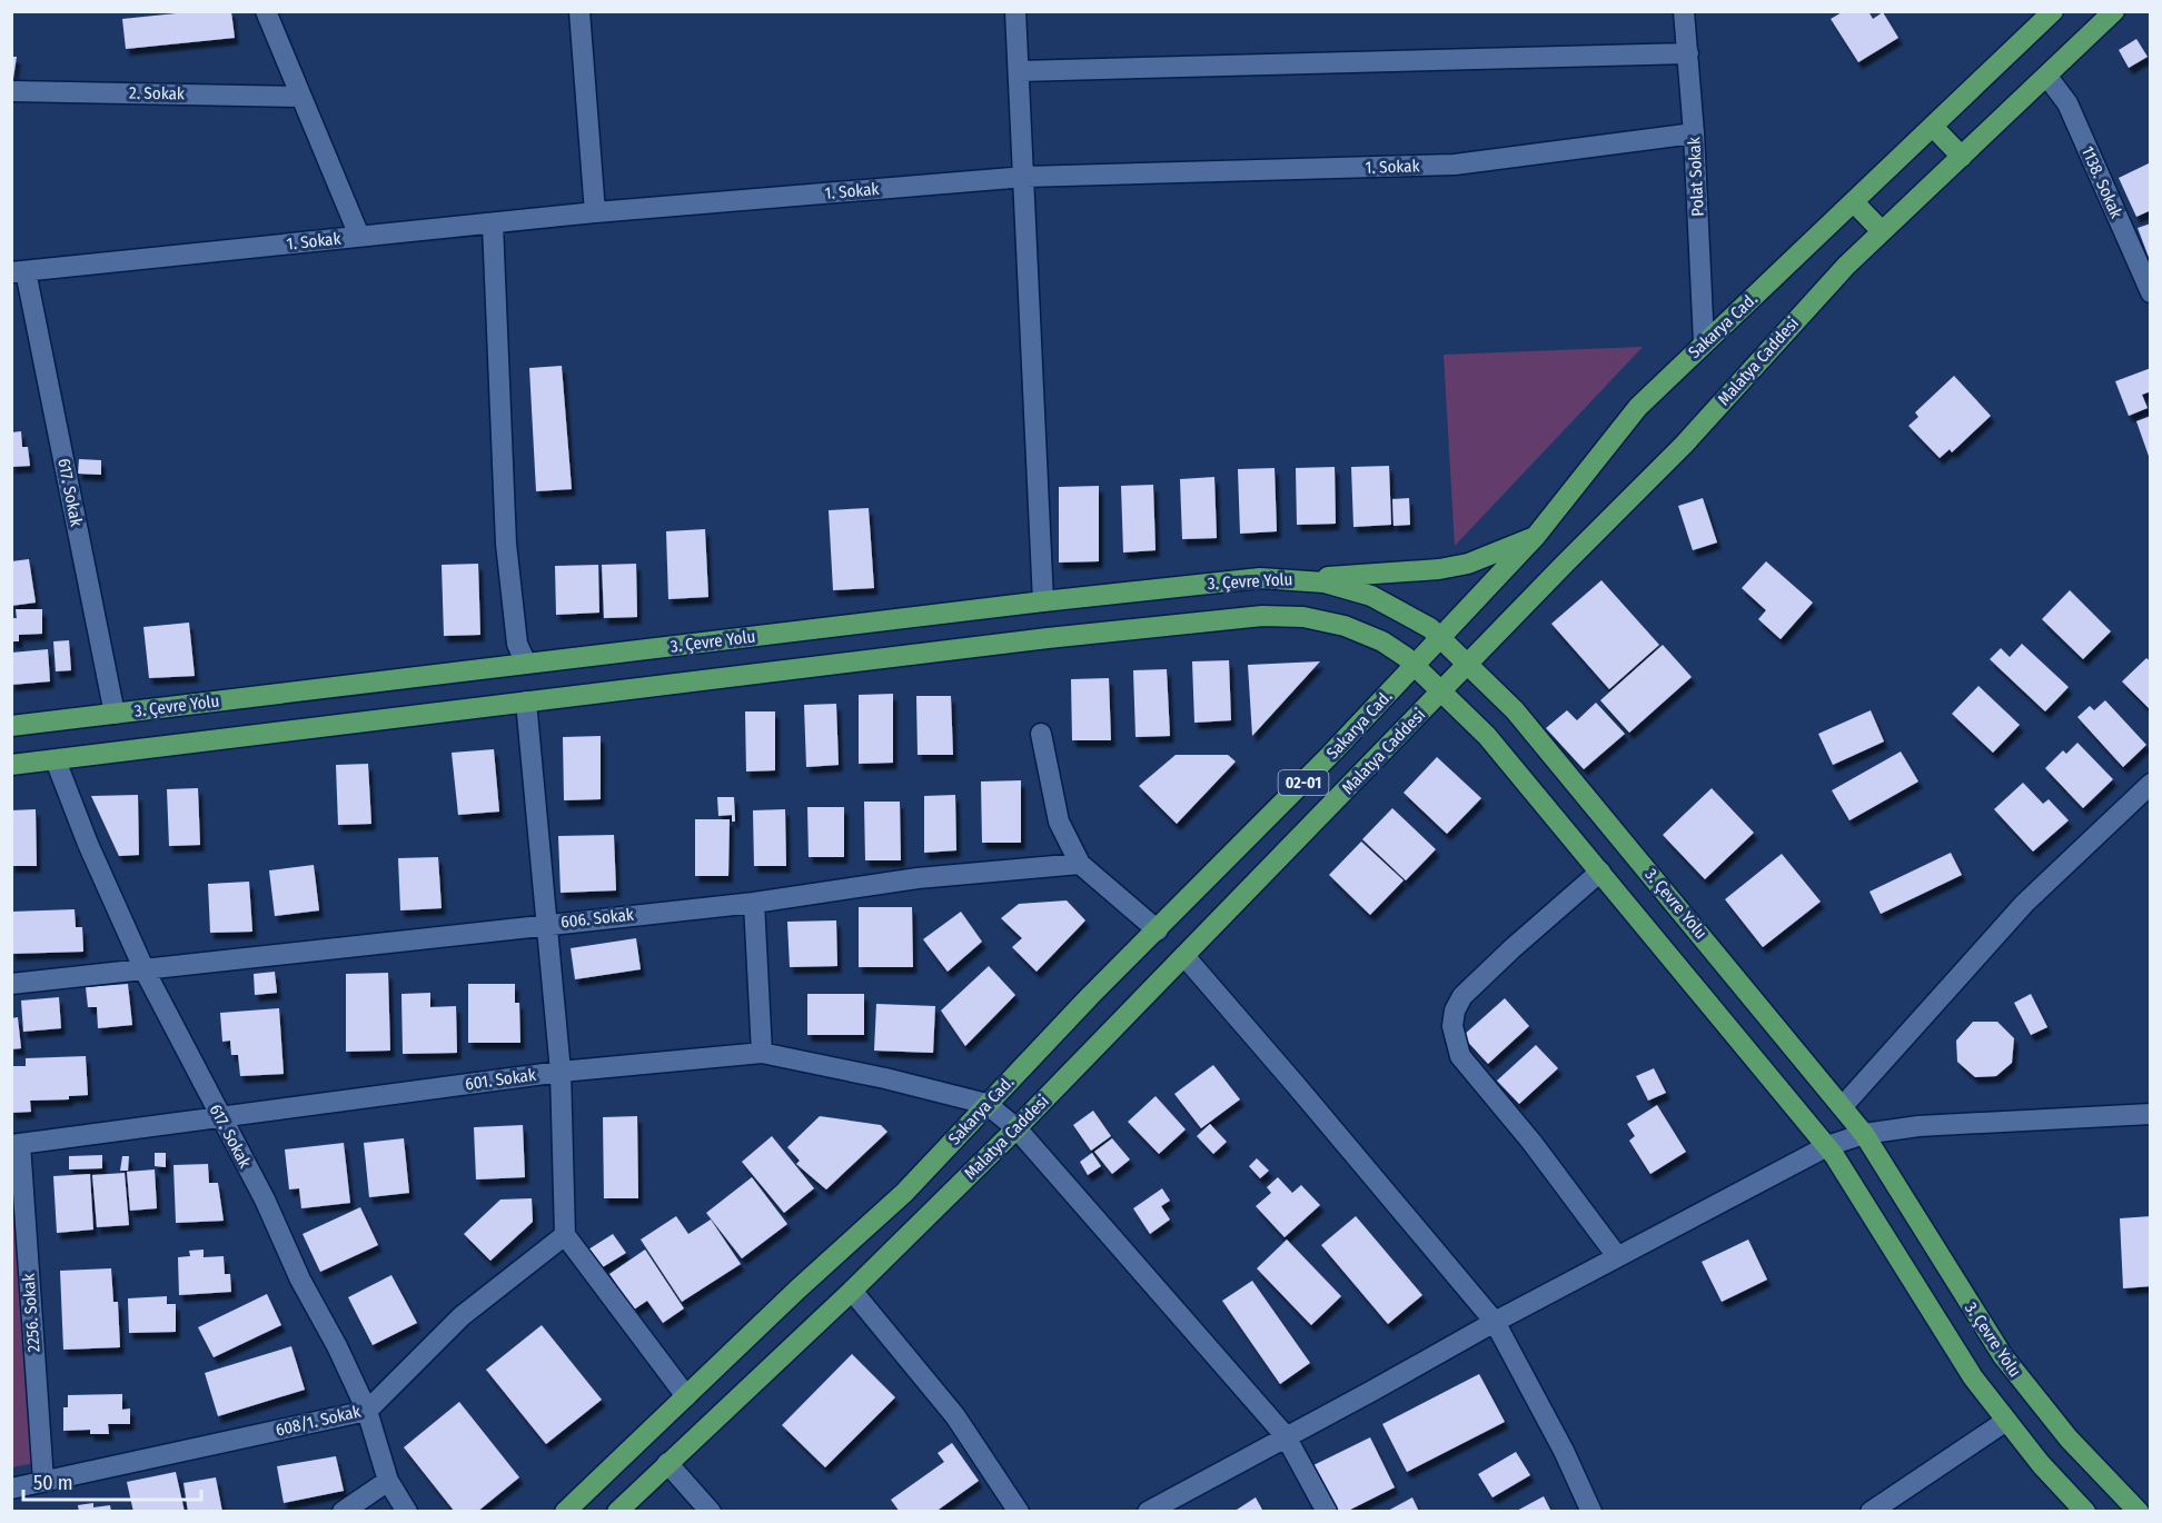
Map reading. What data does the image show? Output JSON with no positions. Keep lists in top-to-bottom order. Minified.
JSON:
{"streets":{"main road":["Sakarya Cad.","Malatya Caddesi","3. Çevre Yolu","02-01"],"street":["2. Sokak","1. Sokak","Polat Sokak","1138. Sokak","617. Sokak","606. Sokak","601. Sokak","2256. Sokak","608/1. Sokak"]},"crossings":[["1. Sokak","Polat Sokak"],["1. Sokak","617. Sokak"],["Polat Sokak","Sakarya Cad."],["1138. Sokak","Malatya Caddesi"],["Sakarya Cad.","3. Çevre Yolu"],["Sakarya Cad.","601. Sokak"],["Malatya Caddesi","3. Çevre Yolu"],["617. Sokak","3. Çevre Yolu"],["617. Sokak","606. Sokak"],["617. Sokak","601. Sokak"],["617. Sokak","608/1. Sokak"],["601. Sokak","2256. Sokak"],["2256. Sokak","608/1. Sokak"]],"scale_bar":"50 m"}
